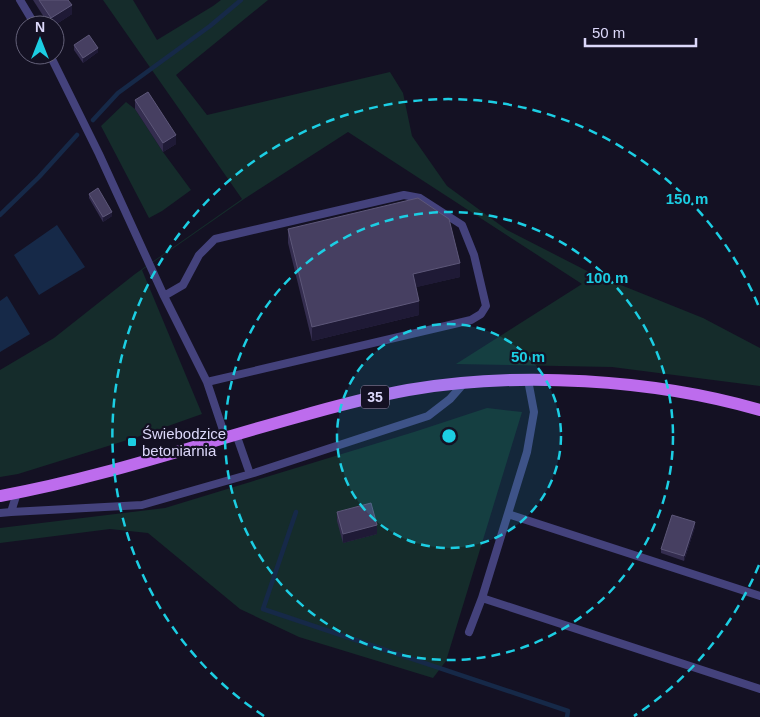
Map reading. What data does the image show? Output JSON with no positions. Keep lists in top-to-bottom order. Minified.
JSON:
{"streets":{"main road":["35"]},"places":{"transit":["Świebodzice betoniarnia"]},"scale_bar":"50 m","north":"top","rings":["150 m","100 m","50 m"]}
